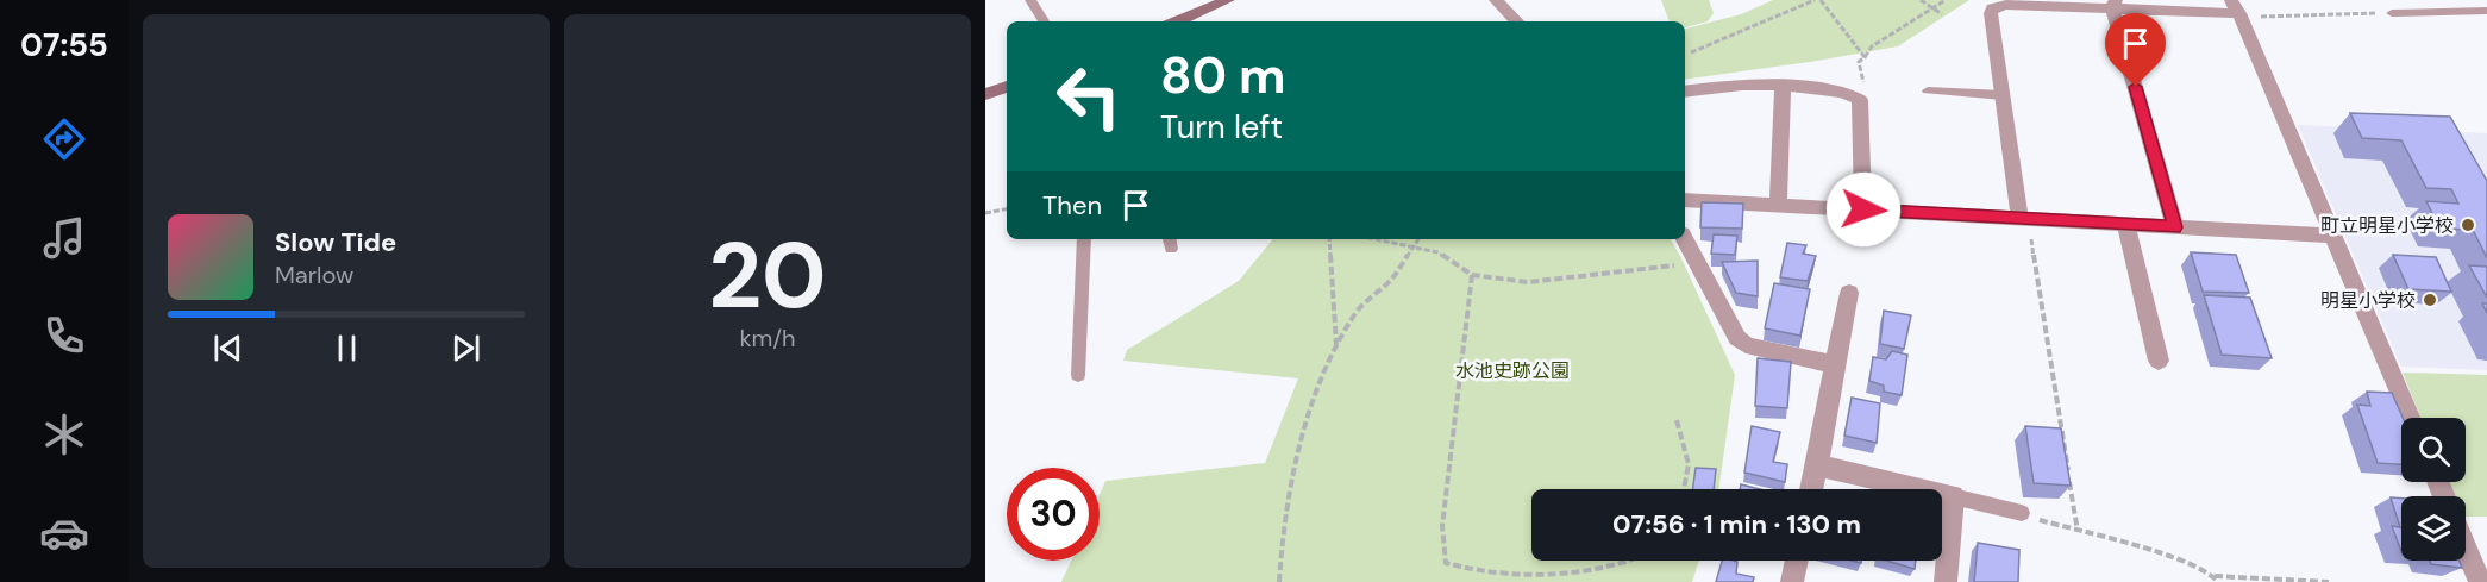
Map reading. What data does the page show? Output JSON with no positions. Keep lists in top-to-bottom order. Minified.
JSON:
{"parks":["水池史跡公園"],"places":["町立明星小学校","明星小学校"],"page":{"tabs":"07:55","tile":["20","km/h"],"turn":["80 m","Turn left"],"then":"Then","song":["Slow Tide","Marlow"],"limit":"30","trip":"07:56 · 1 min · 130 m"}}
